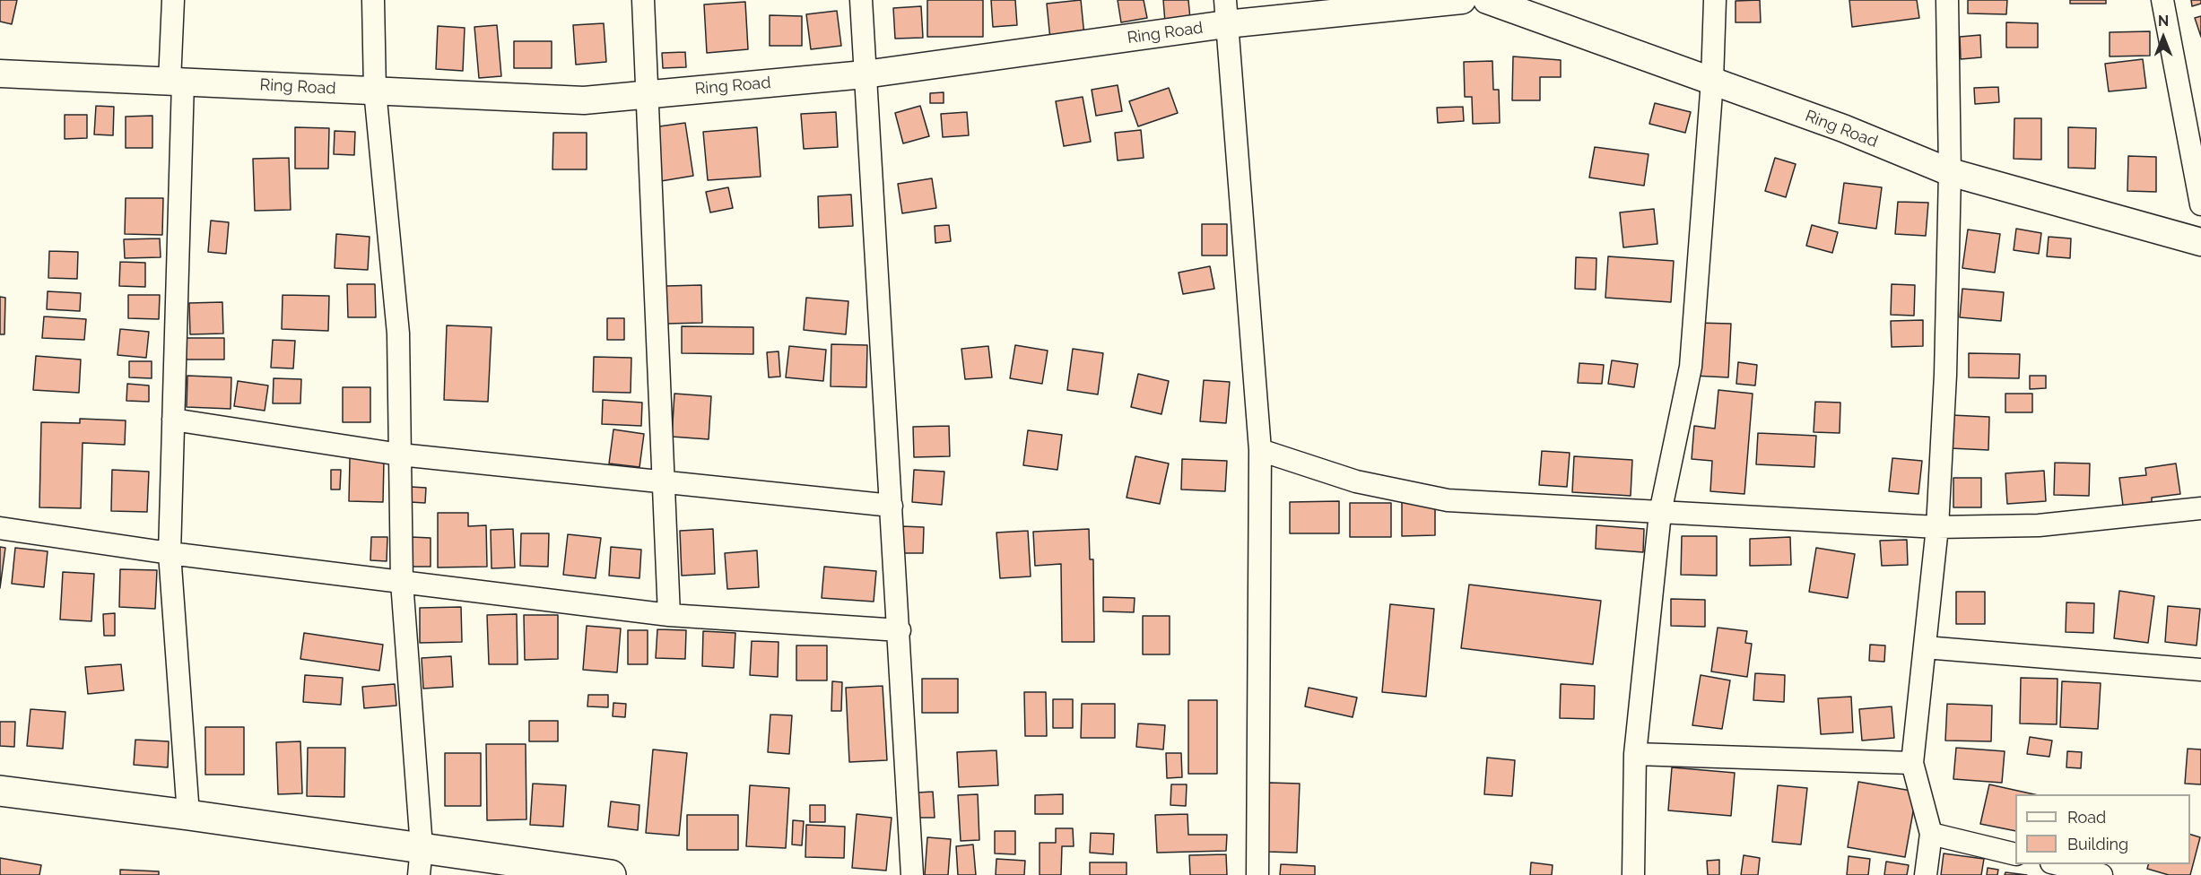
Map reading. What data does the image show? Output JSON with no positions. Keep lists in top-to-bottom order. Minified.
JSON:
{"streets":{"street":["Ring Road"]},"legend":["Road","Building"],"north":"top"}
